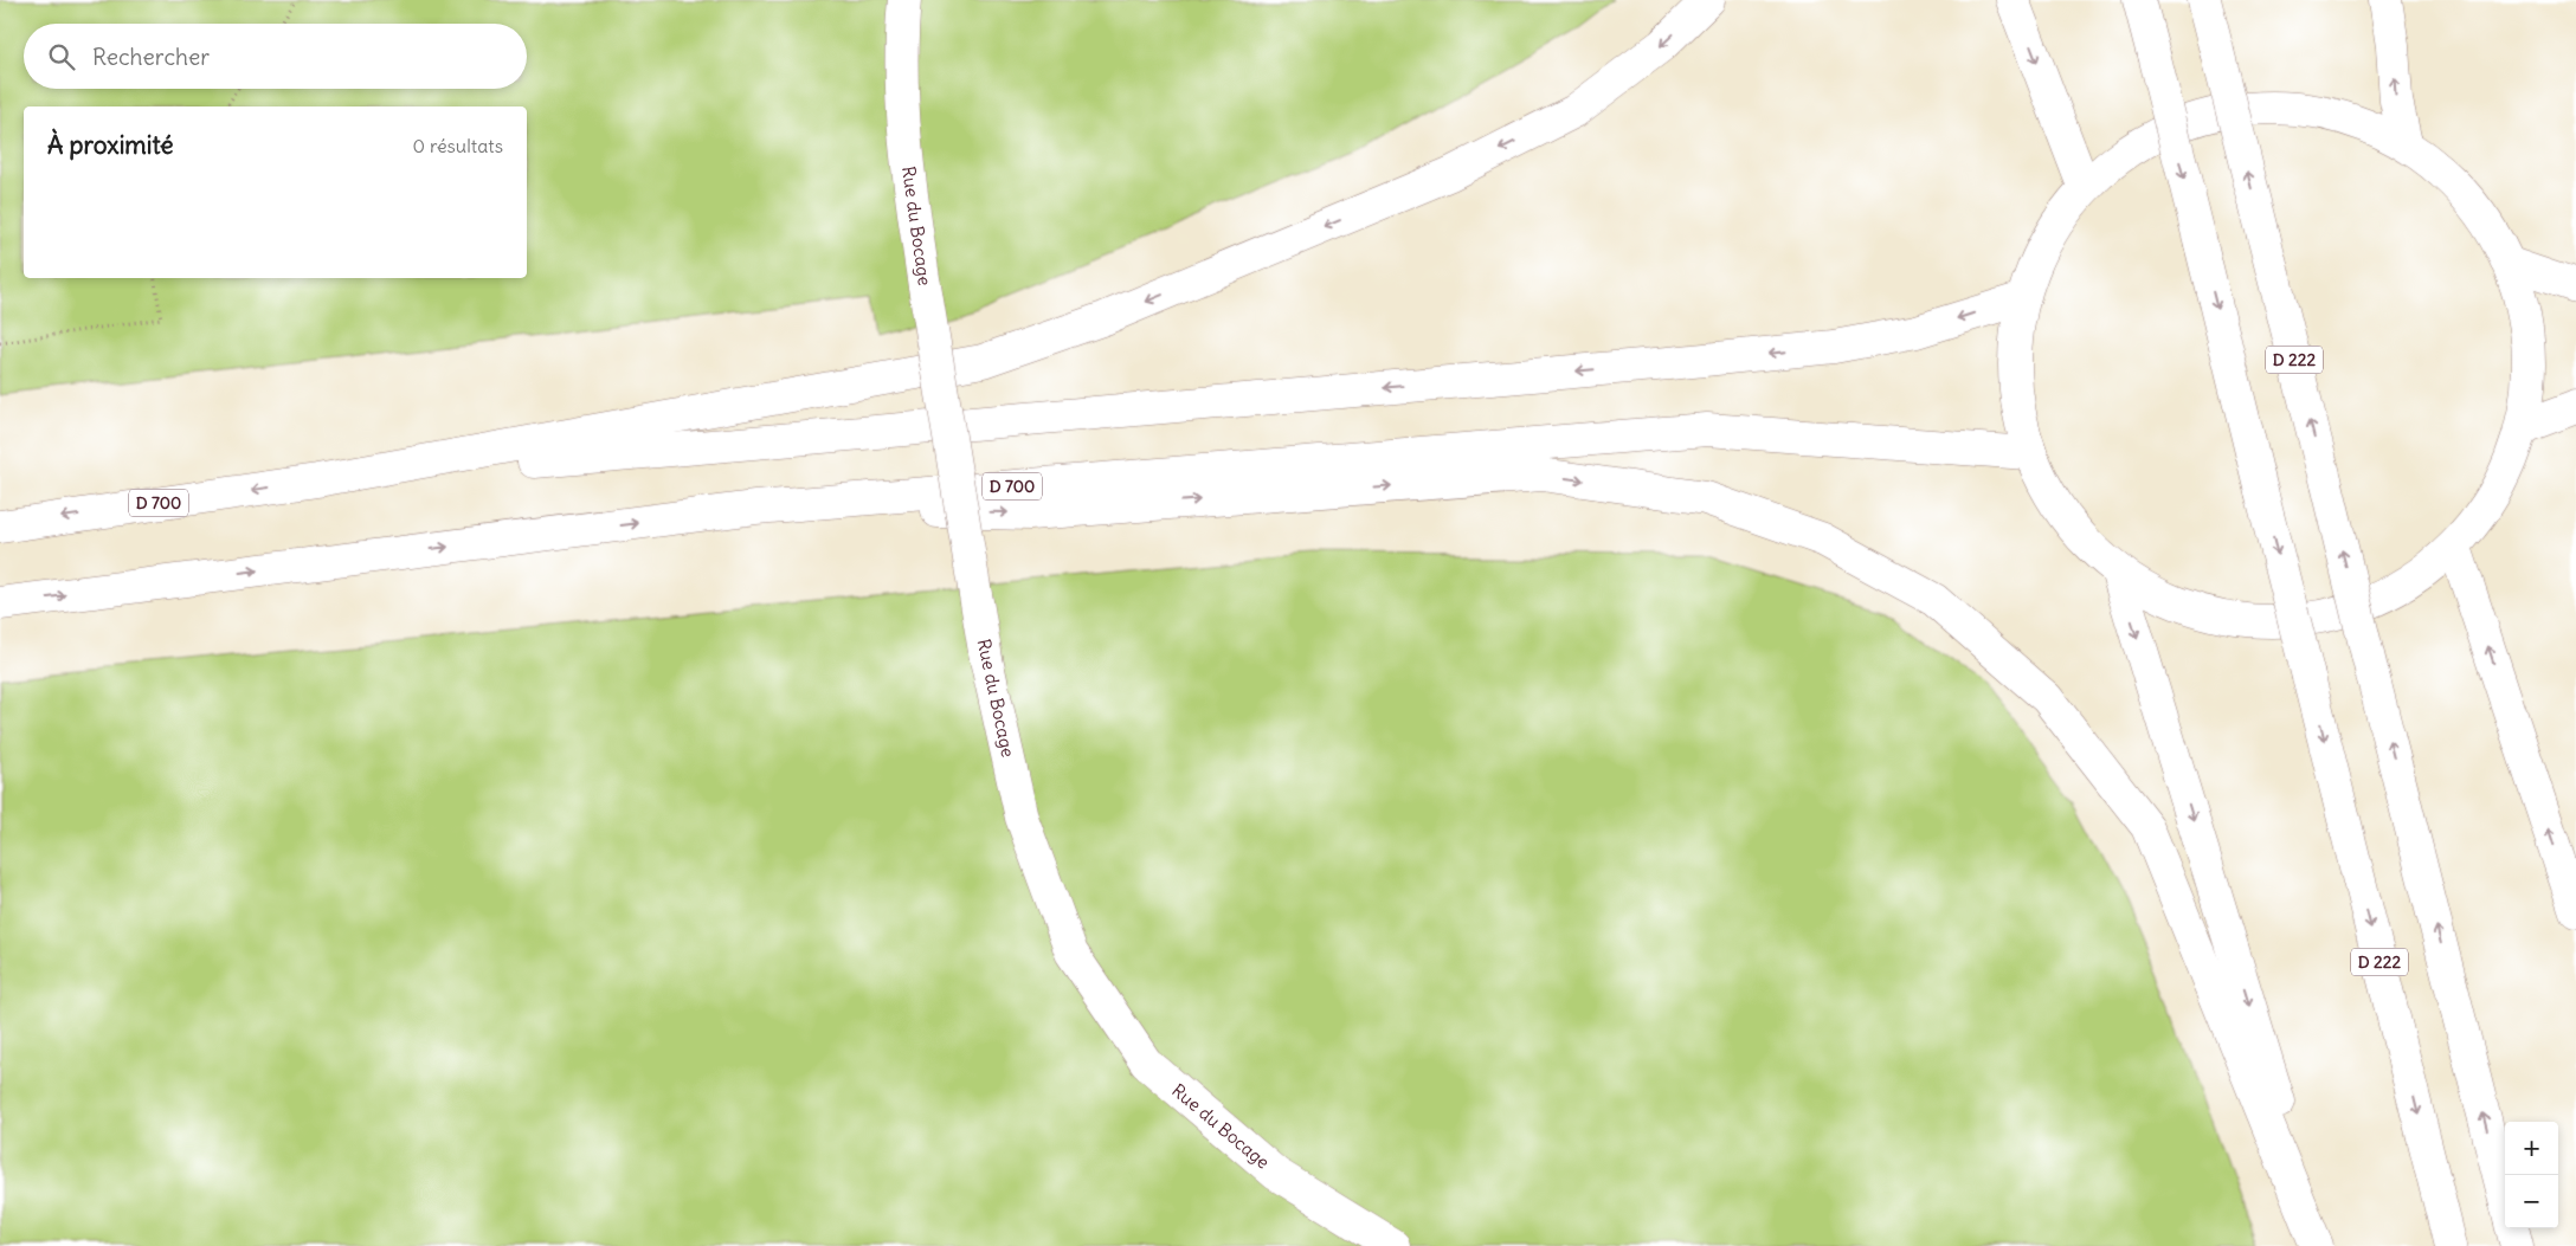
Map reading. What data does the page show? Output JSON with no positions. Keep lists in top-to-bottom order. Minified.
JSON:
{"streets":{"main road":["Rue du Bocage","D 222","D 700"]},"page":{"search":"Rechercher","heading":["À proximité","0 résultats"],"map_buttons":["+","−"]}}
